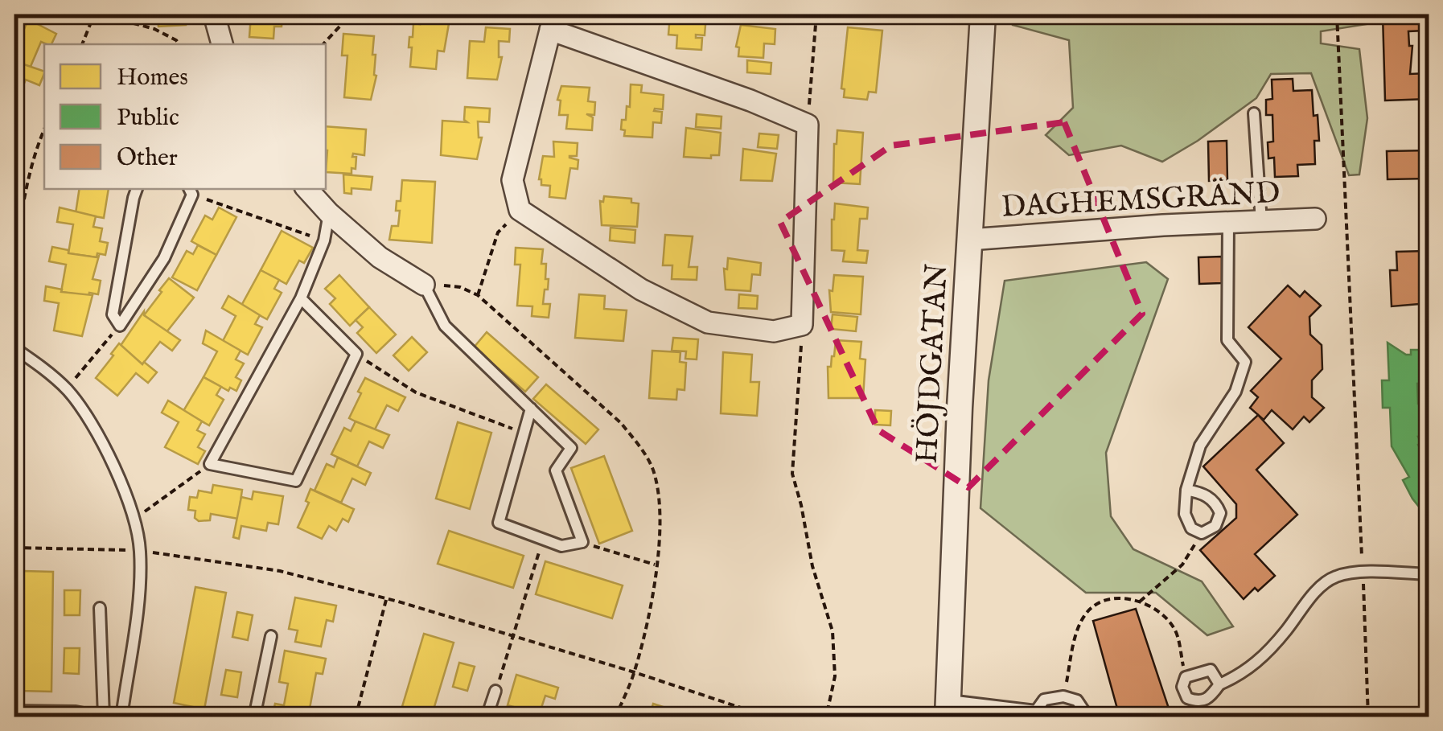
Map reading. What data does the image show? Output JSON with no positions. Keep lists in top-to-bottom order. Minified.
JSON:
{"streets":{"street":["DAGHEMSGRÄND","HÖJDGATAN"]},"crossings":[["DAGHEMSGRÄND","HÖJDGATAN"]],"legend":["Homes","Public","Other"]}
